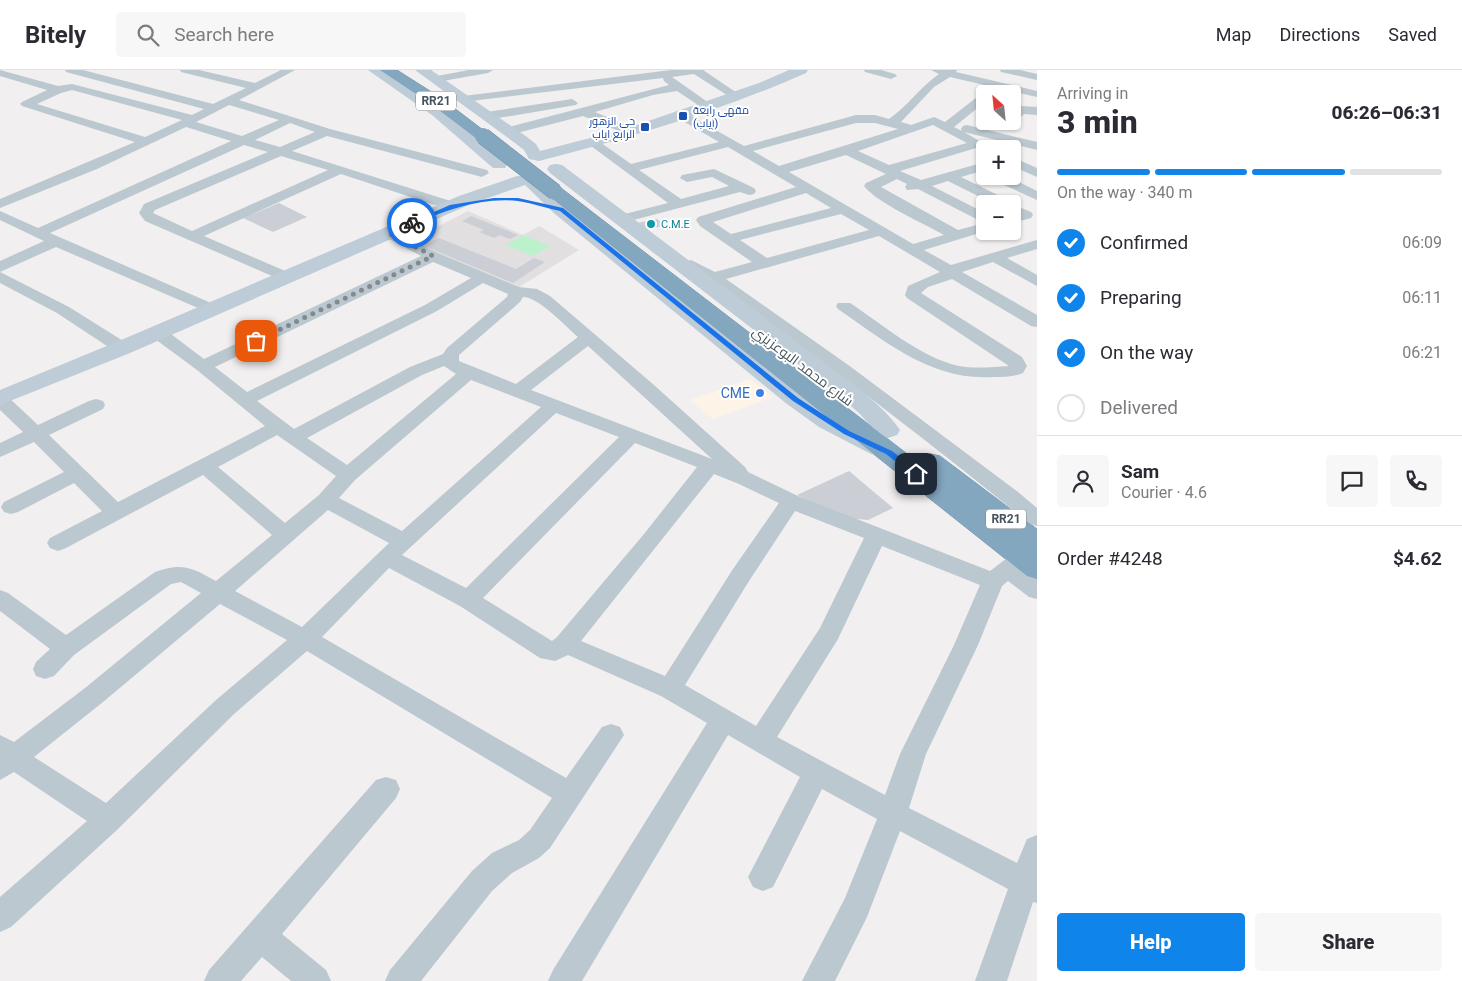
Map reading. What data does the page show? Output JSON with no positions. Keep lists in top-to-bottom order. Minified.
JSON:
{"streets":{"highway":["RR21","شارع محمد البوعزيزي"]},"crossings":[["RR21","شارع محمد البوعزيزي"]],"places":{"transit":["مقهى رابعة (إياب)","حي الزهور الرابع اياب"],"other":["C.M.E","CME"]},"north":"top left","page":{"header":"Bitely","search":"Search here","nav":["Map","Directions","Saved"],"heading":["3 min","Arriving in","06:26–06:31"],"panel":["Sam","Courier · 4.6","Order #4248","$4.62"],"map_buttons":["+","−"],"bar":"On the way · 340 m","list":[["Confirmed","06:09"],["Preparing","06:11"],["On the way","06:21"],"Delivered"],"buttons":["Help","Share"]}}
